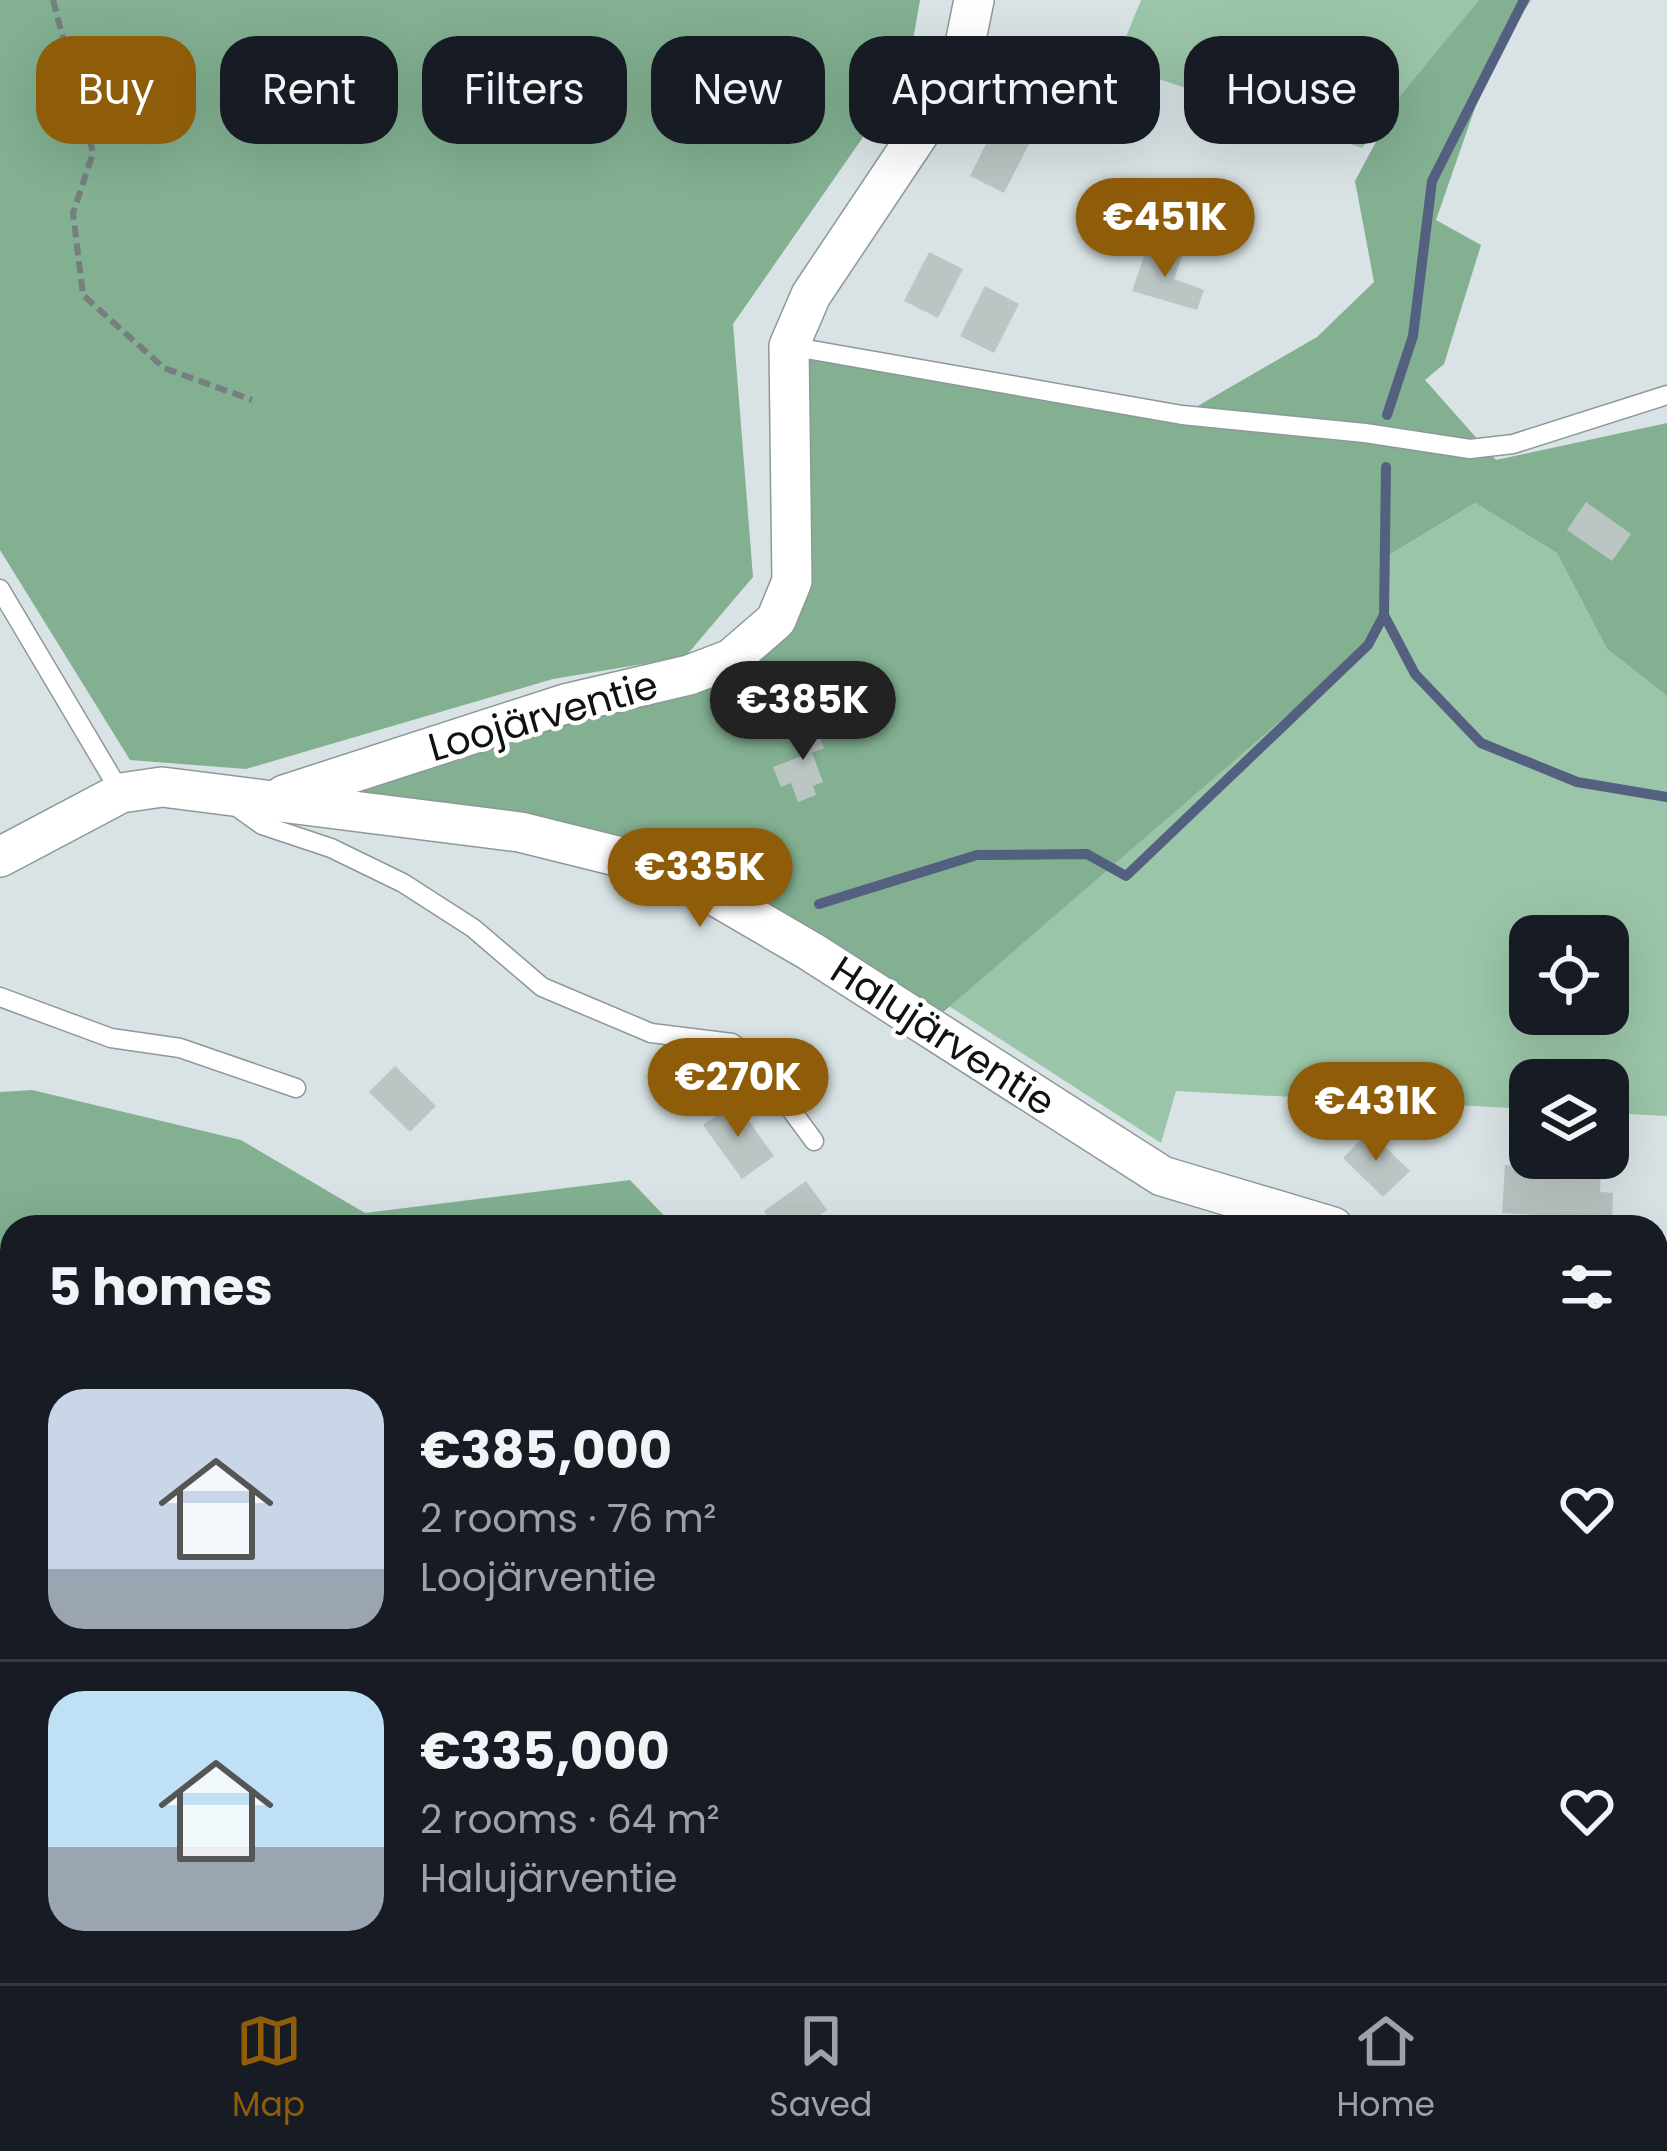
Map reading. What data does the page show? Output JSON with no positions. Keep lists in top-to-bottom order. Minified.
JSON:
{"streets":{"street":["Loojärventie","Halujärventie"]},"crossings":[["Loojärventie","Halujärventie"]],"page":{"chip":["Buy","Rent","Filters","New","Apartment","House"],"price":["€451K","€385K","€335K","€270K","€431K"],"heading":"5 homes","list":[{"name":"€385,000","note":"2 rooms · 76 m² · Loojärventie"},{"name":"€335,000","note":"2 rooms · 64 m² · Halujärventie"}],"tabs":["Map","Saved","Home"]}}
